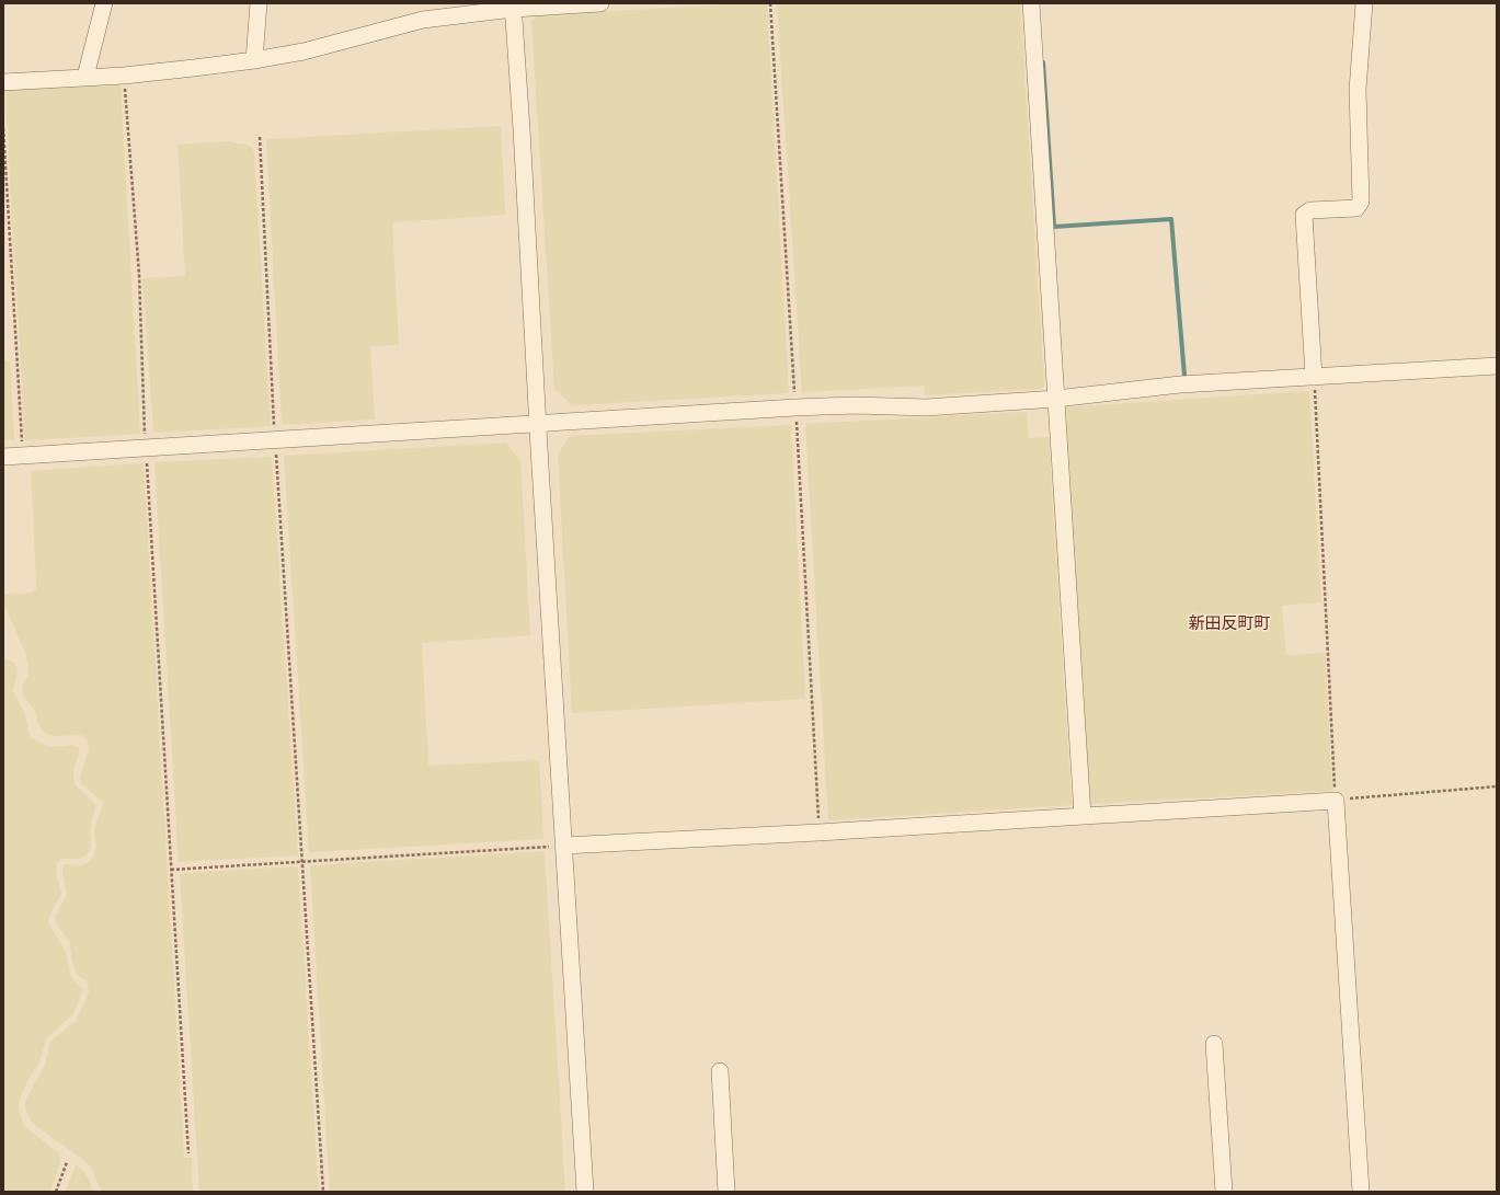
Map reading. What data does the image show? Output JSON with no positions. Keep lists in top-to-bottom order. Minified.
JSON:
{"districts":["新田反町町"]}
